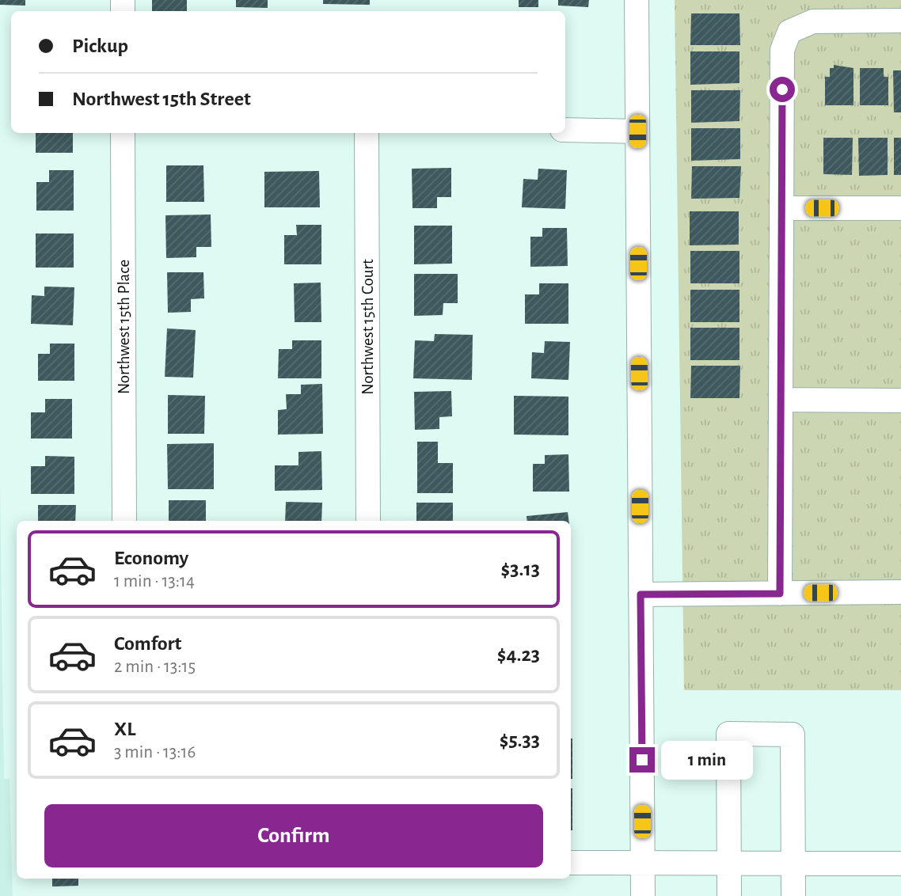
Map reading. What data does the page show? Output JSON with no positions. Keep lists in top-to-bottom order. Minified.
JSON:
{"streets":{"street":["Northwest 15th Place","Northwest 15th Court"]},"page":{"banner":["Pickup","Northwest 15th Street"],"list":[{"name":"Economy","note":"1 min · 13:14","value":"$3.13"},{"name":"Comfort","note":"2 min · 13:15","value":"$4.23"},{"name":"XL","note":"3 min · 13:16","value":"$5.33"}],"bubble":"1 min","buttons":"Confirm"}}
